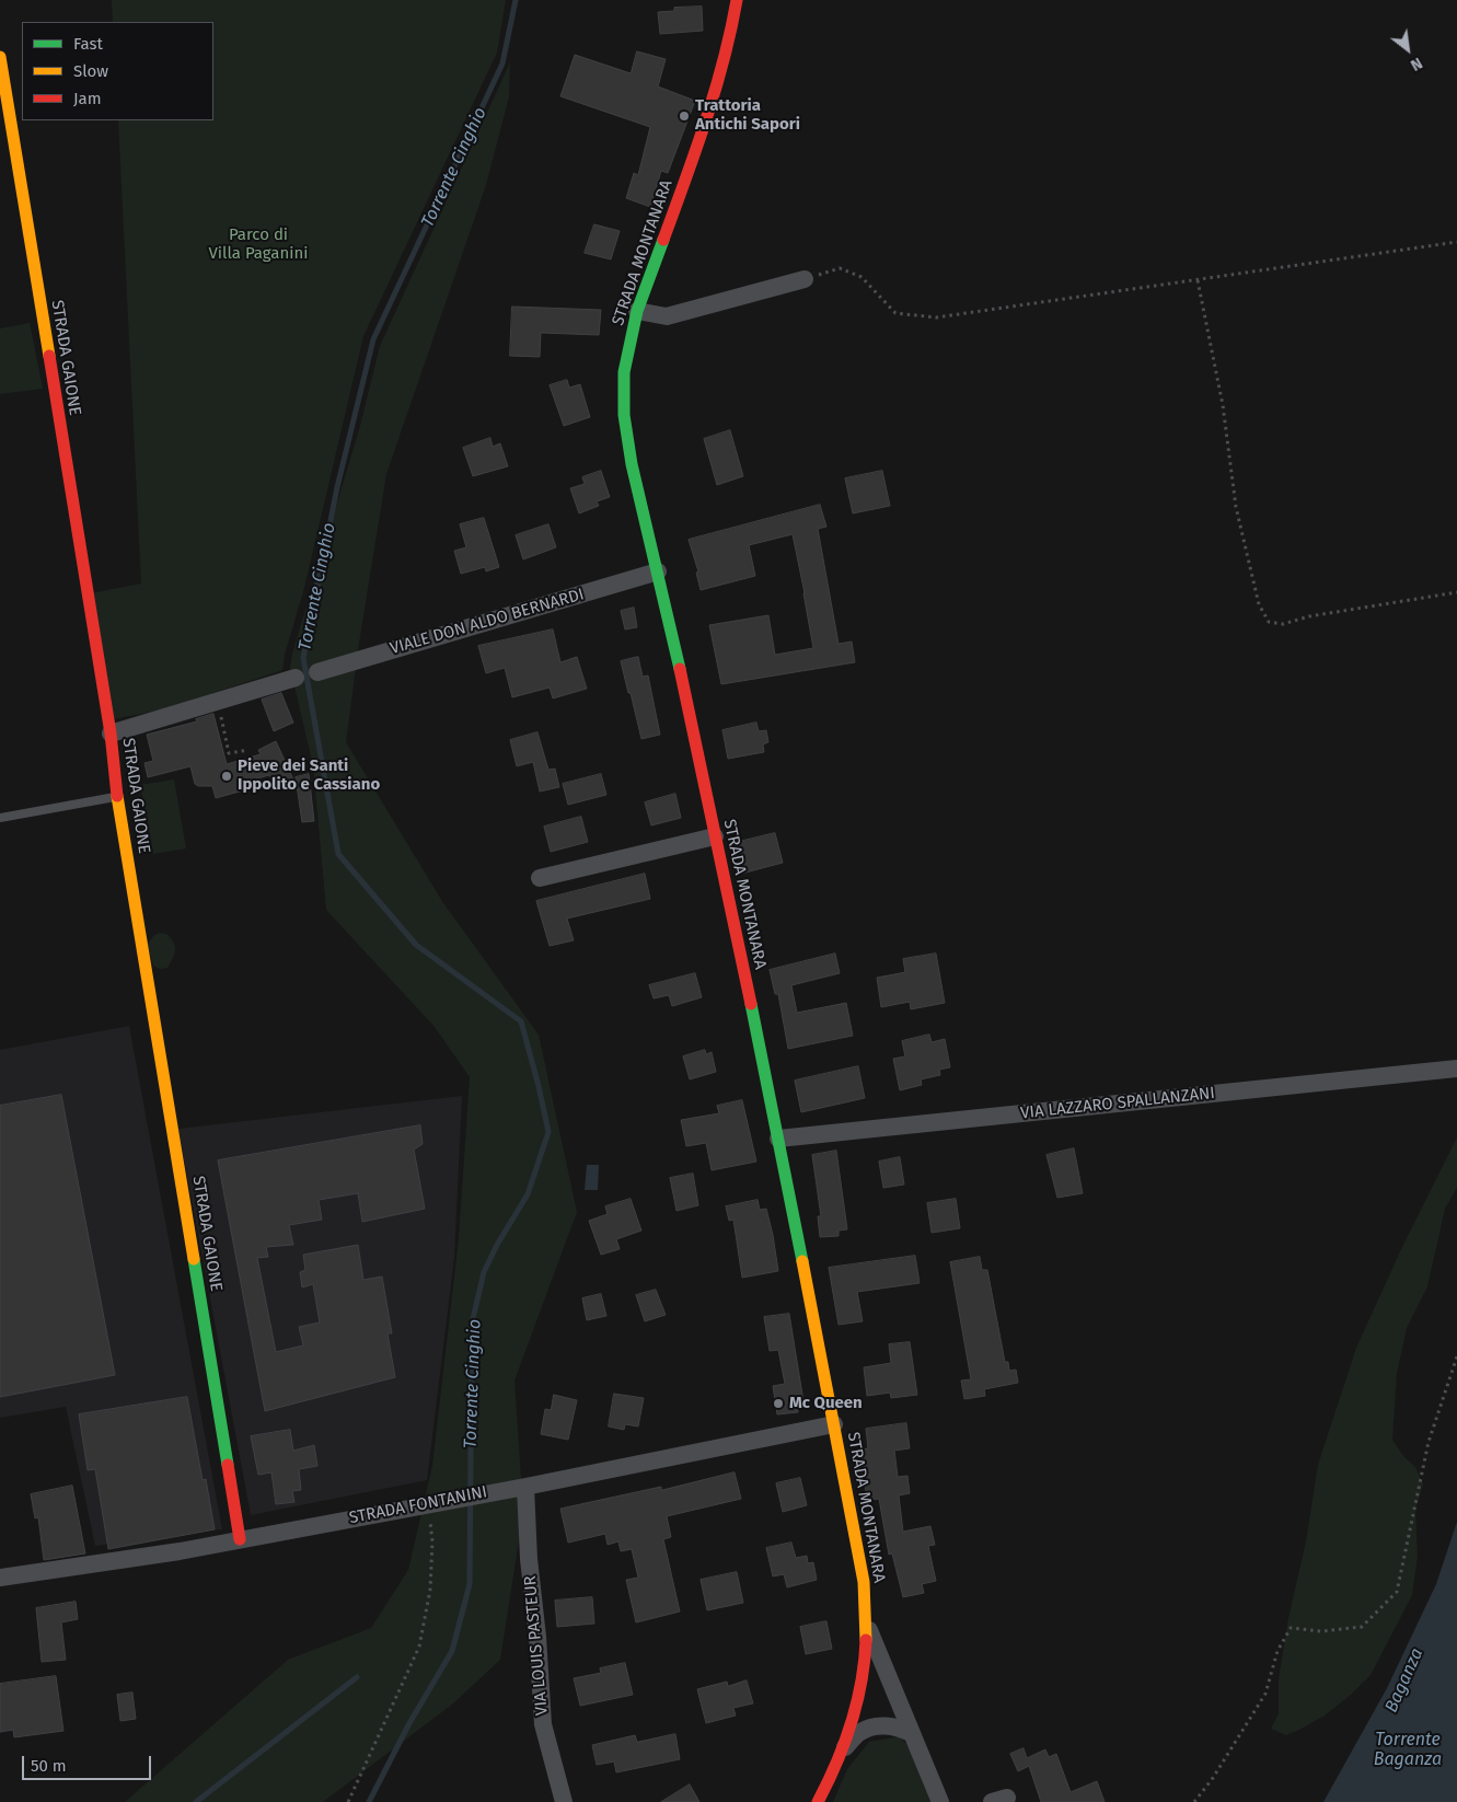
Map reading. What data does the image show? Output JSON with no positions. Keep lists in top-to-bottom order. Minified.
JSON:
{"streets":{"main road":["STRADA MONTANARA","STRADA GAIONE"],"street":["VIALE DON ALDO BERNARDI","VIA LAZZARO SPALLANZANI","STRADA FONTANINI","VIA LOUIS PASTEUR"]},"crossings":[["STRADA MONTANARA","VIALE DON ALDO BERNARDI"],["STRADA MONTANARA","VIA LAZZARO SPALLANZANI"],["STRADA MONTANARA","STRADA FONTANINI"],["STRADA GAIONE","STRADA FONTANINI"],["STRADA FONTANINI","VIA LOUIS PASTEUR"]],"water":["Torrente Cinghio","Baganza","Torrente Baganza"],"parks":["Parco di Villa Paganini"],"places":["Trattoria Antichi Sapori","Pieve dei Santi Ippolito e Cassiano","Mc Queen"],"legend":["Fast","Slow","Jam"],"scale_bar":"50 m","north":"bottom right"}
